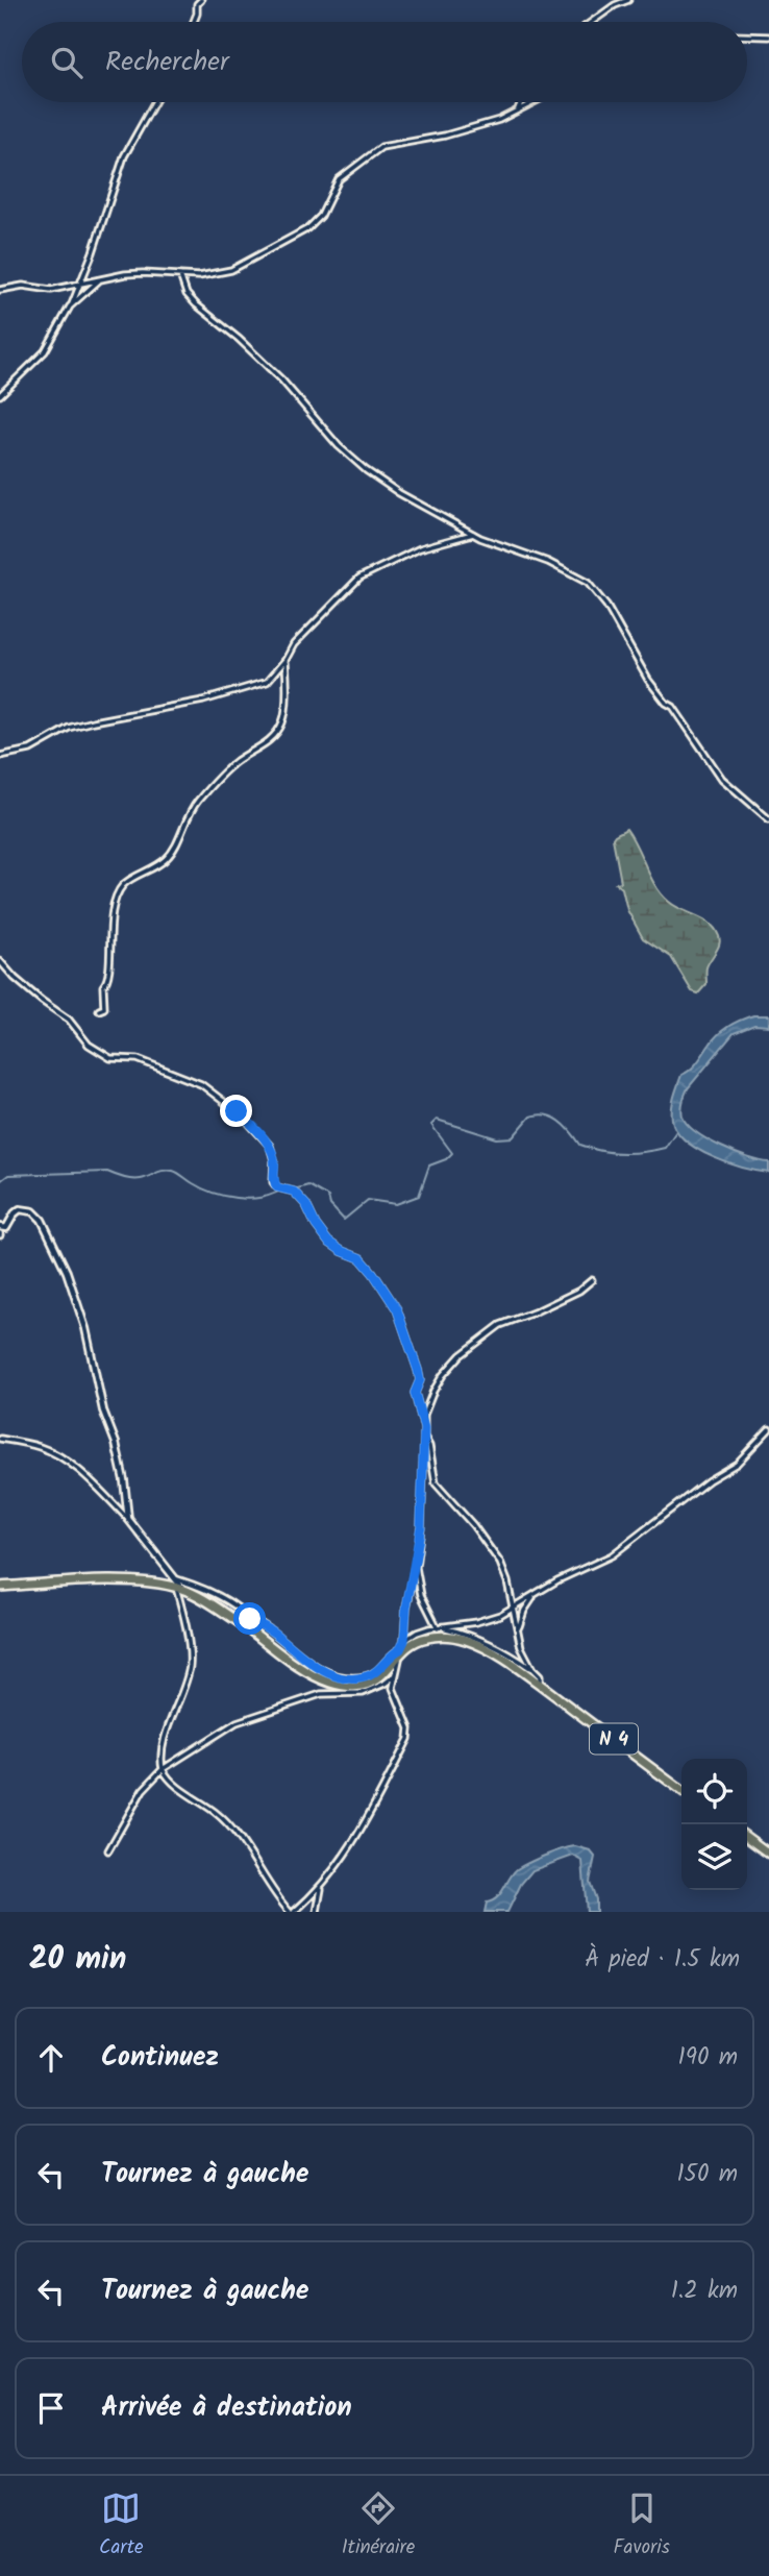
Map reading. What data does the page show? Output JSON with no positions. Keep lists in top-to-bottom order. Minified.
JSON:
{"streets":{"main road":["N 4"]},"page":{"search":"Rechercher","heading":["20 min","À pied · 1.5 km"],"list":[["Continuez","190 m"],["Tournez à gauche","150 m"],["Tournez à gauche","1.2 km"],"Arrivée à destination"],"nav":["Carte","Itinéraire","Favoris"]}}
